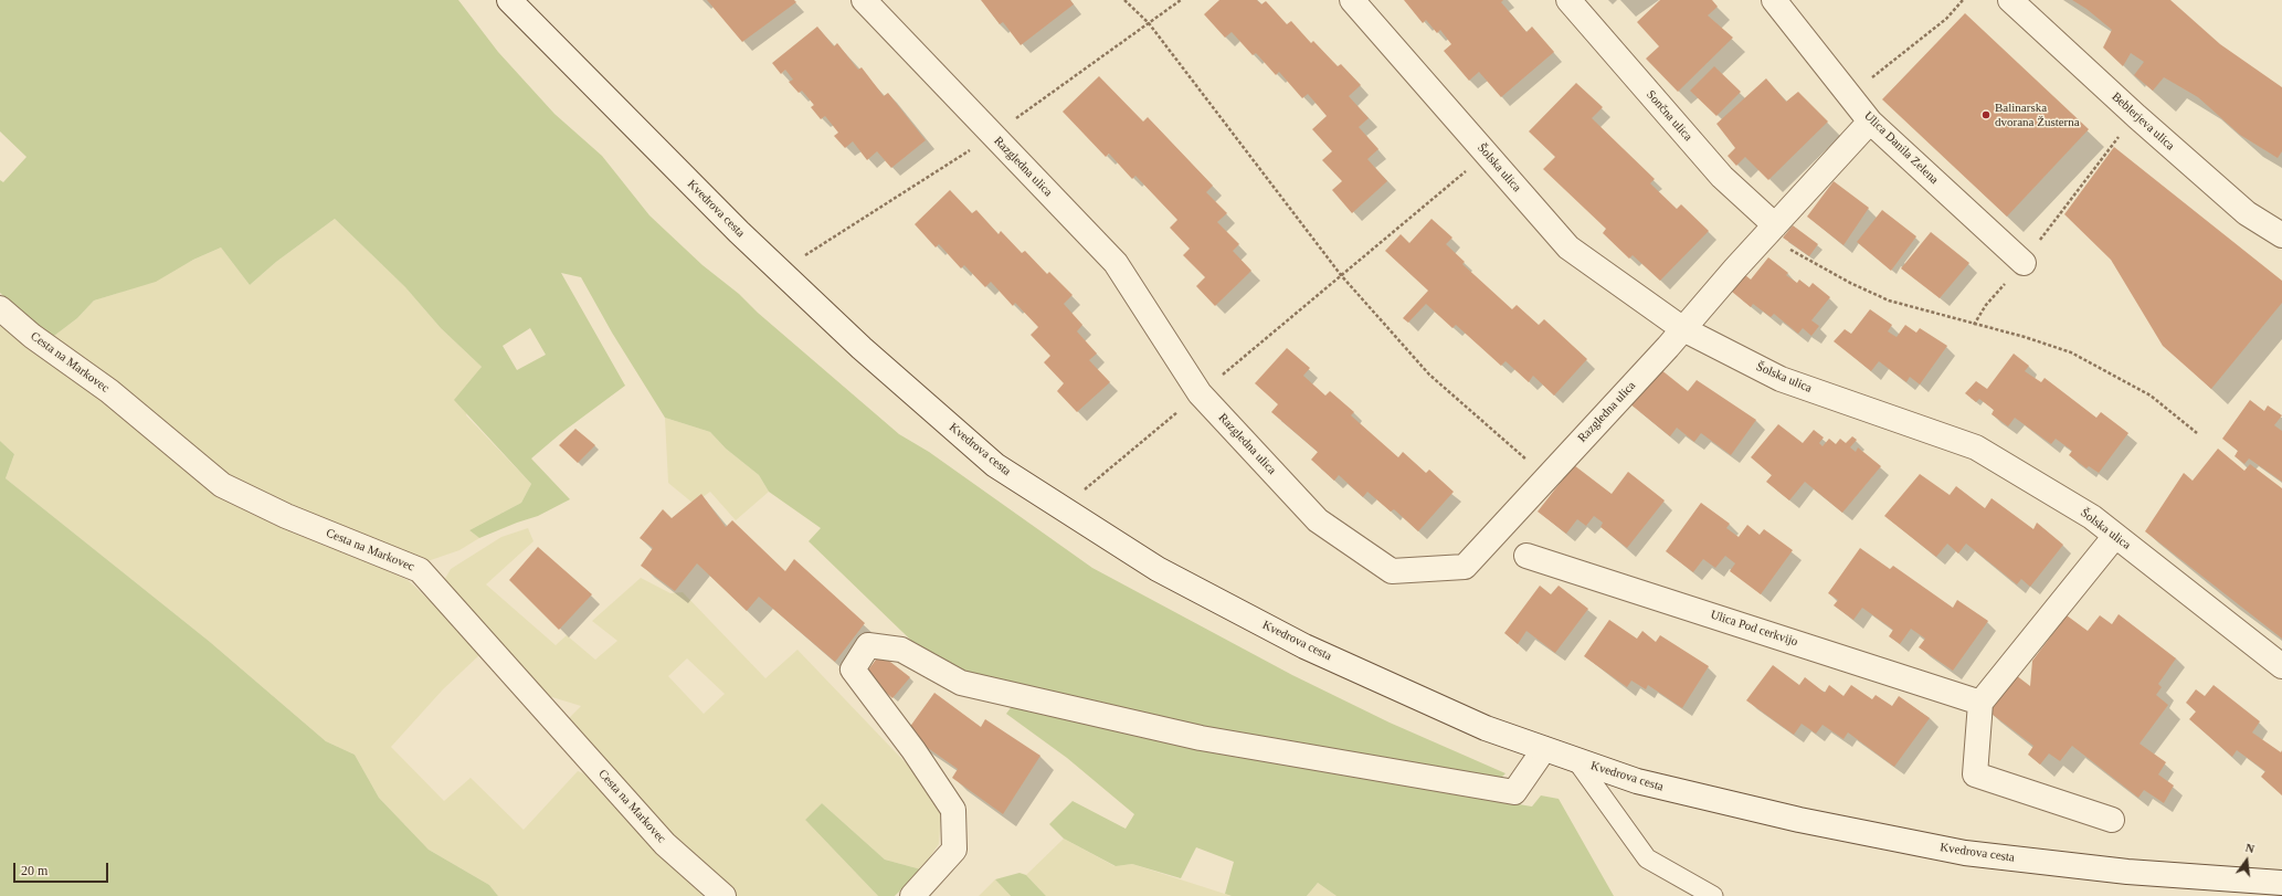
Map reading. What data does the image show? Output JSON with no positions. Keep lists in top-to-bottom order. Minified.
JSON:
{"streets":{"street":["Sončna ulica","Beblerjeva ulica","Ulica Danila Zelena","Razgledna ulica","Šolska ulica","Kvedrova cesta","Cesta na Markovec","Ulica Pod cerkvijo"]},"crossings":[["Sončna ulica","Razgledna ulica"],["Ulica Danila Zelena","Razgledna ulica"],["Razgledna ulica","Šolska ulica"]],"places":["Balinarska dvorana Žusterna"],"scale_bar":"20 m","north":"top"}
